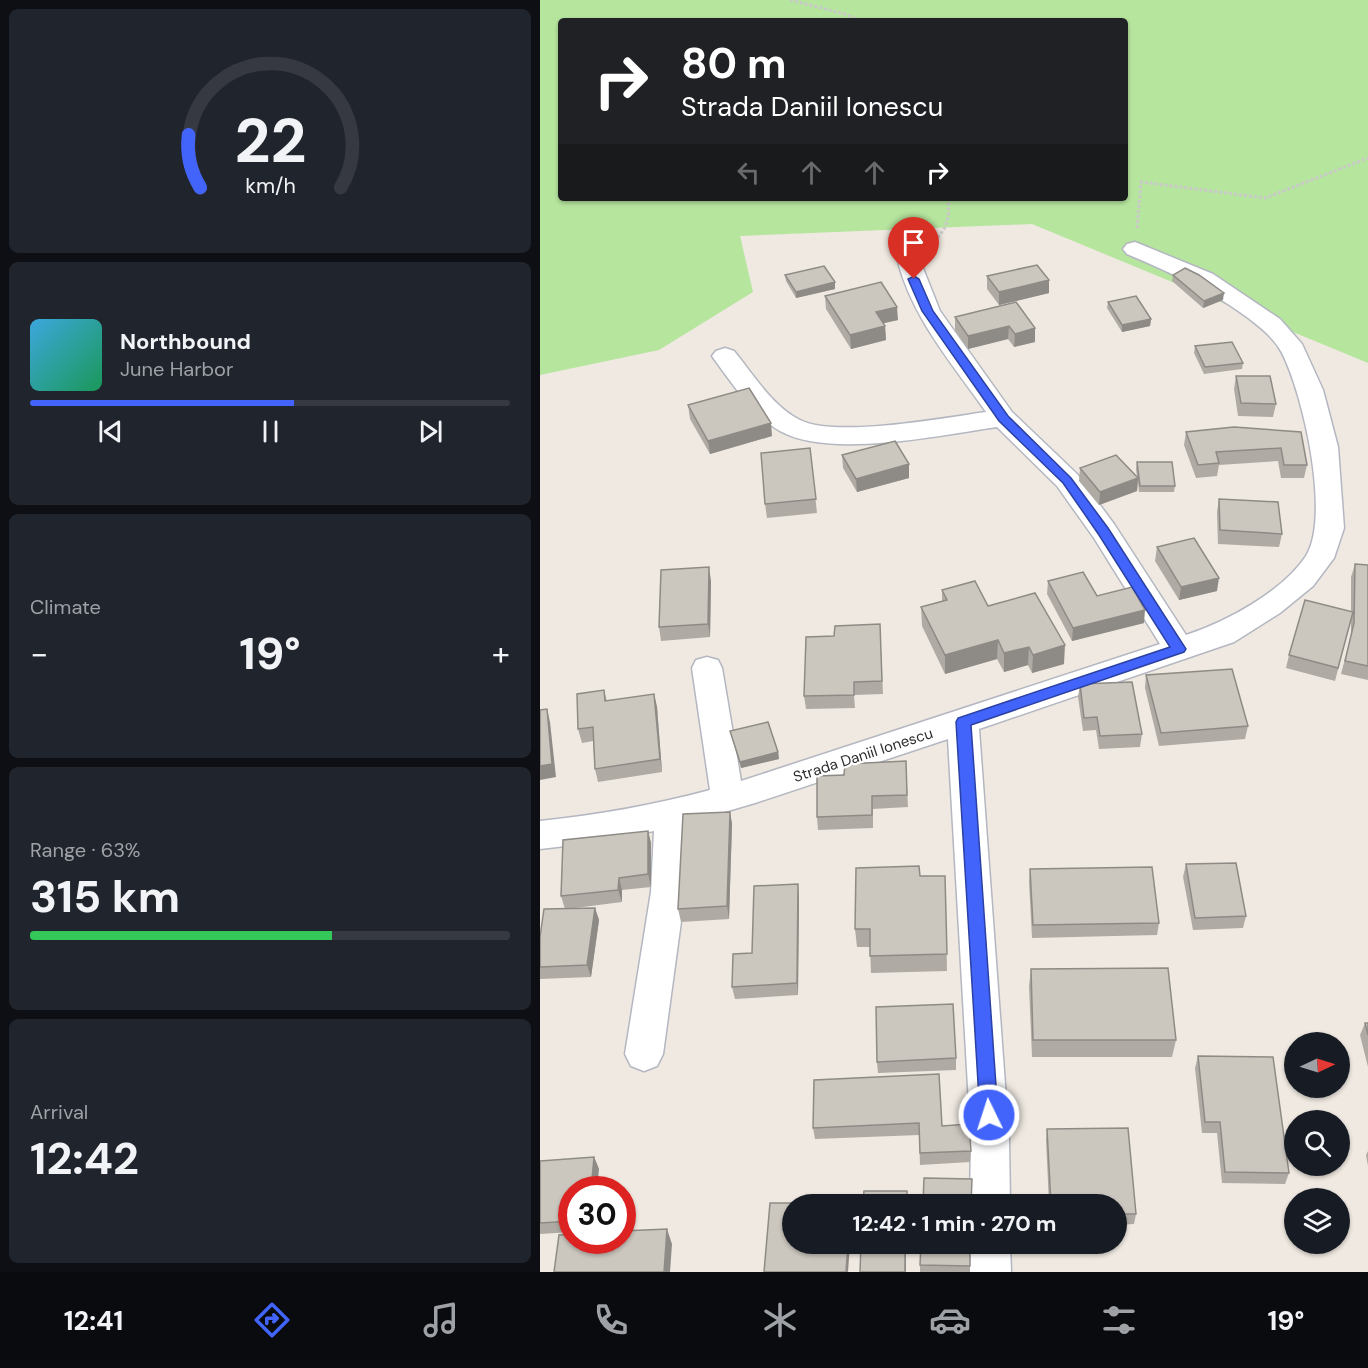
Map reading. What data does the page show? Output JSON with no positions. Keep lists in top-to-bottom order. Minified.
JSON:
{"streets":{"street":["Strada Daniil Ionescu"]},"north":"right","page":{"turn":["80 m","Strada Daniil Ionescu"],"song":["Northbound","June Harbor"],"tile":["Climate",["Range · 63%","315 km"],["Arrival","12:42"]],"heat":["−","19°","+"],"limit":"30","trip":"12:42 · 1 min · 270 m","tabs":["12:41","19°"],"gauge":["22","km/h"]}}
